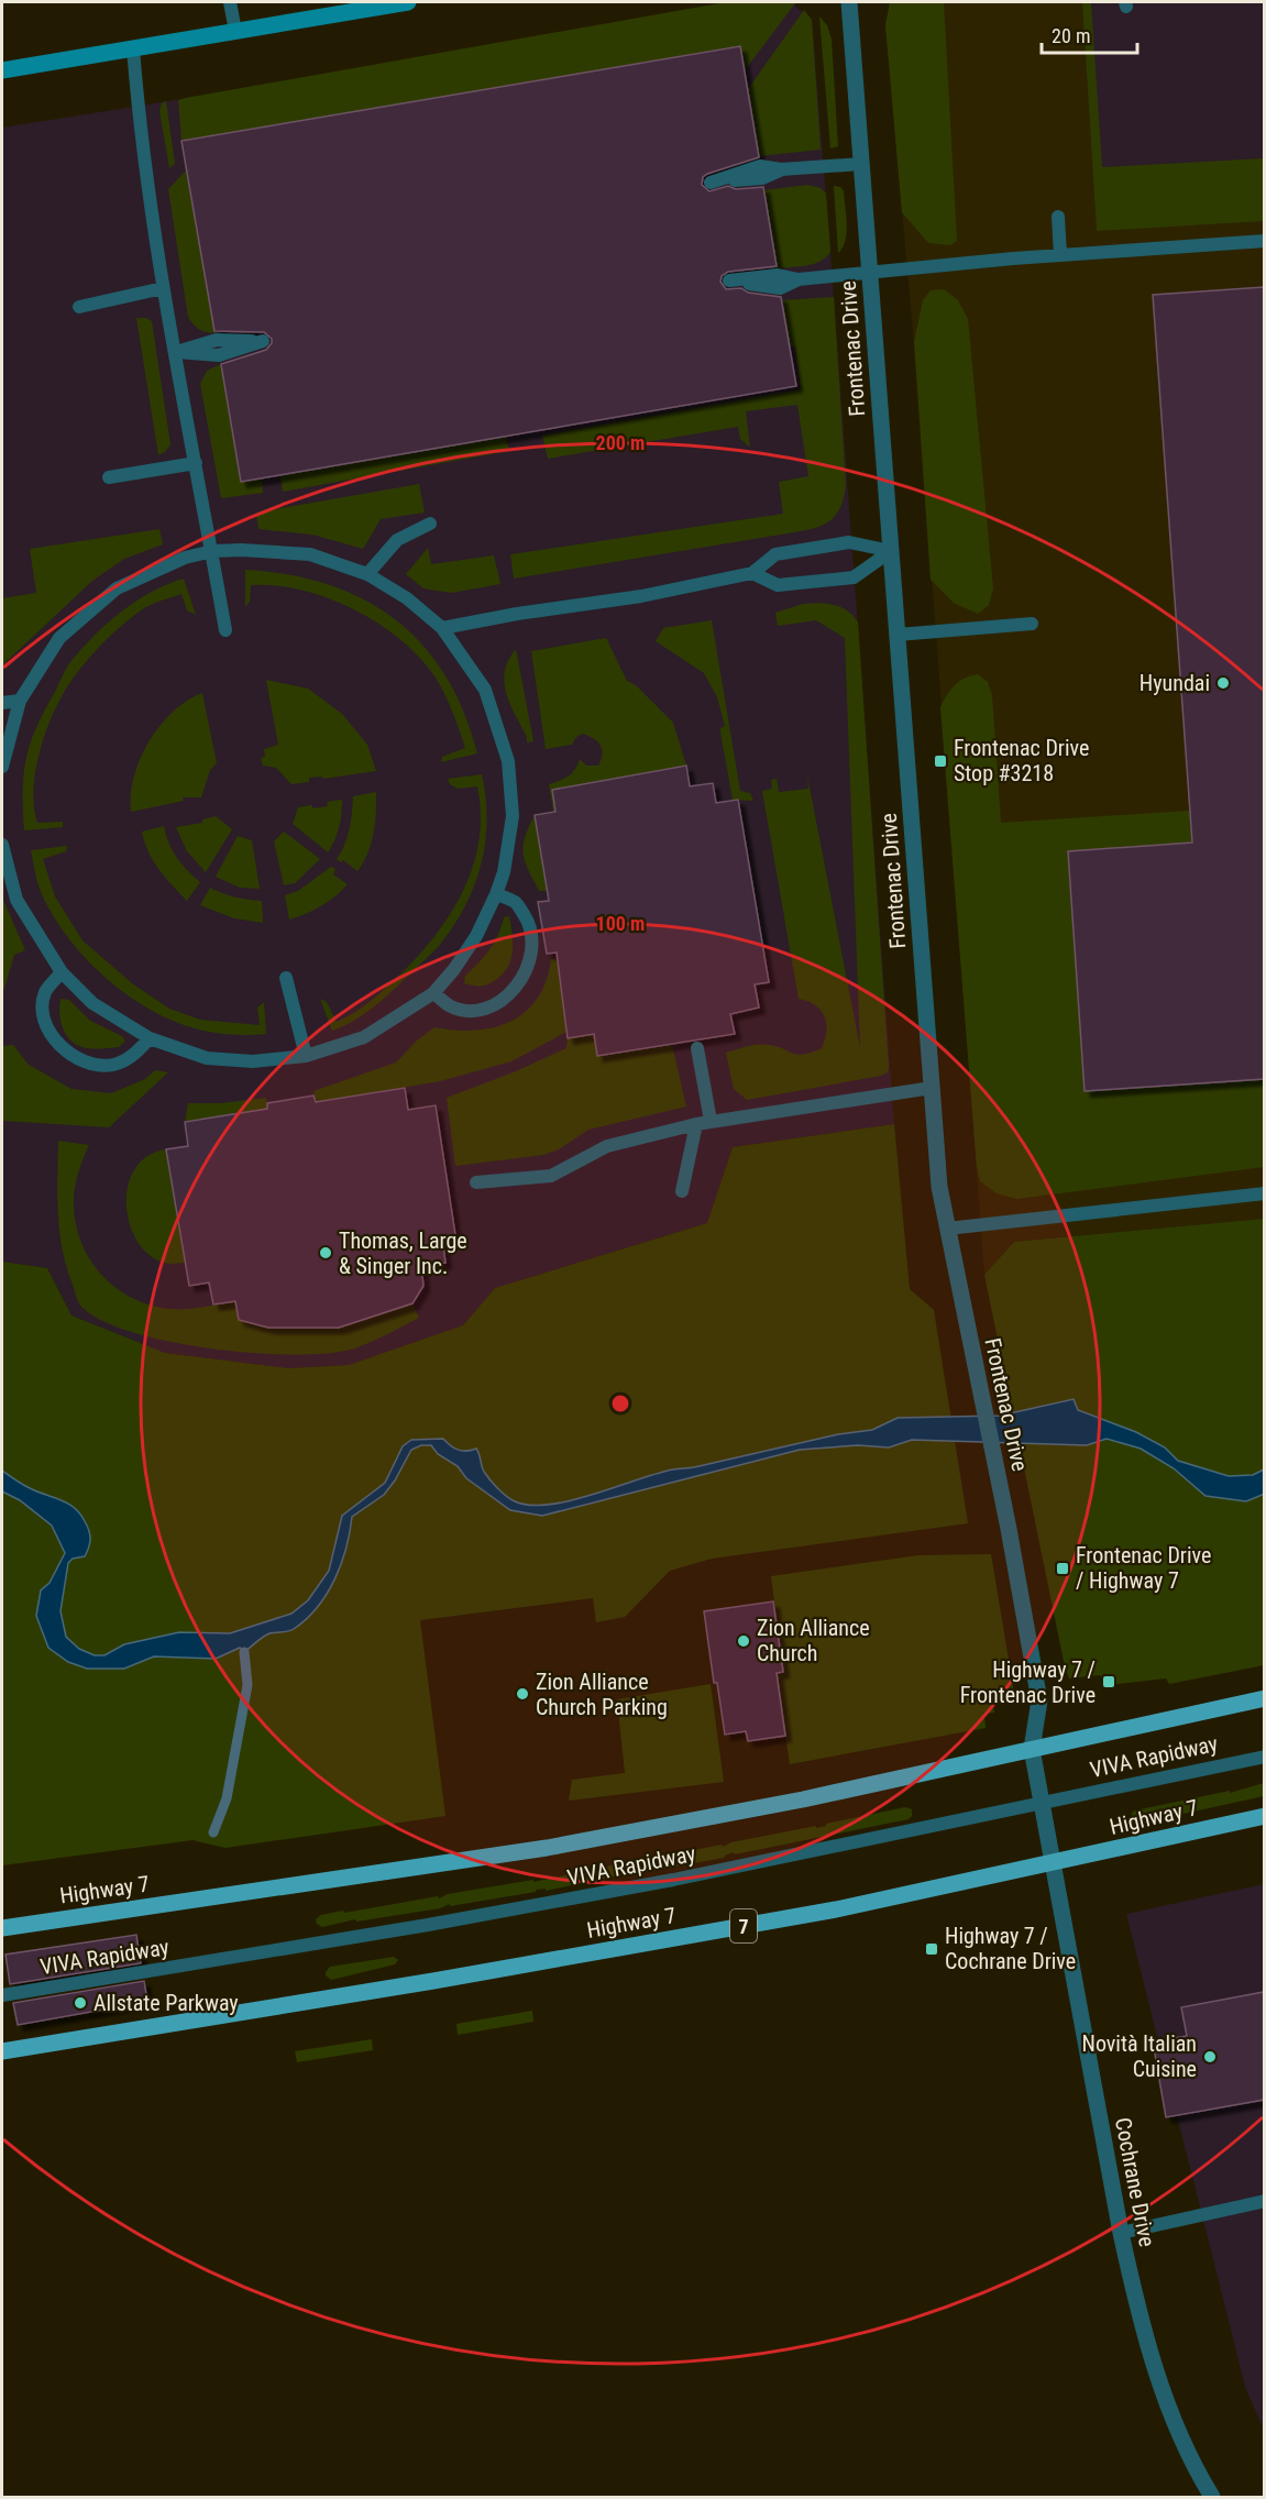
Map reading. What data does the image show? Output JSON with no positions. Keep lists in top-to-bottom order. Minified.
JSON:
{"streets":{"main road":["Highway 7","7"],"street":["Frontenac Drive","Cochrane Drive"],"lane":["VIVA Rapidway"]},"crossings":[["Frontenac Drive","VIVA Rapidway"],["Frontenac Drive","Highway 7"],["Frontenac Drive","Cochrane Drive"],["VIVA Rapidway","Cochrane Drive"],["Highway 7","Cochrane Drive"]],"places":{"other":["Hyundai","Thomas, Large & Singer Inc.","Zion Alliance Church","Zion Alliance Church Parking","Allstate Parkway","Novità Italian Cuisine"],"transit":["Frontenac Drive Stop #3218","Frontenac Drive / Highway 7","Highway 7 / Frontenac Drive","Highway 7 / Cochrane Drive"]},"scale_bar":"20 m","rings":["200 m","100 m"]}
